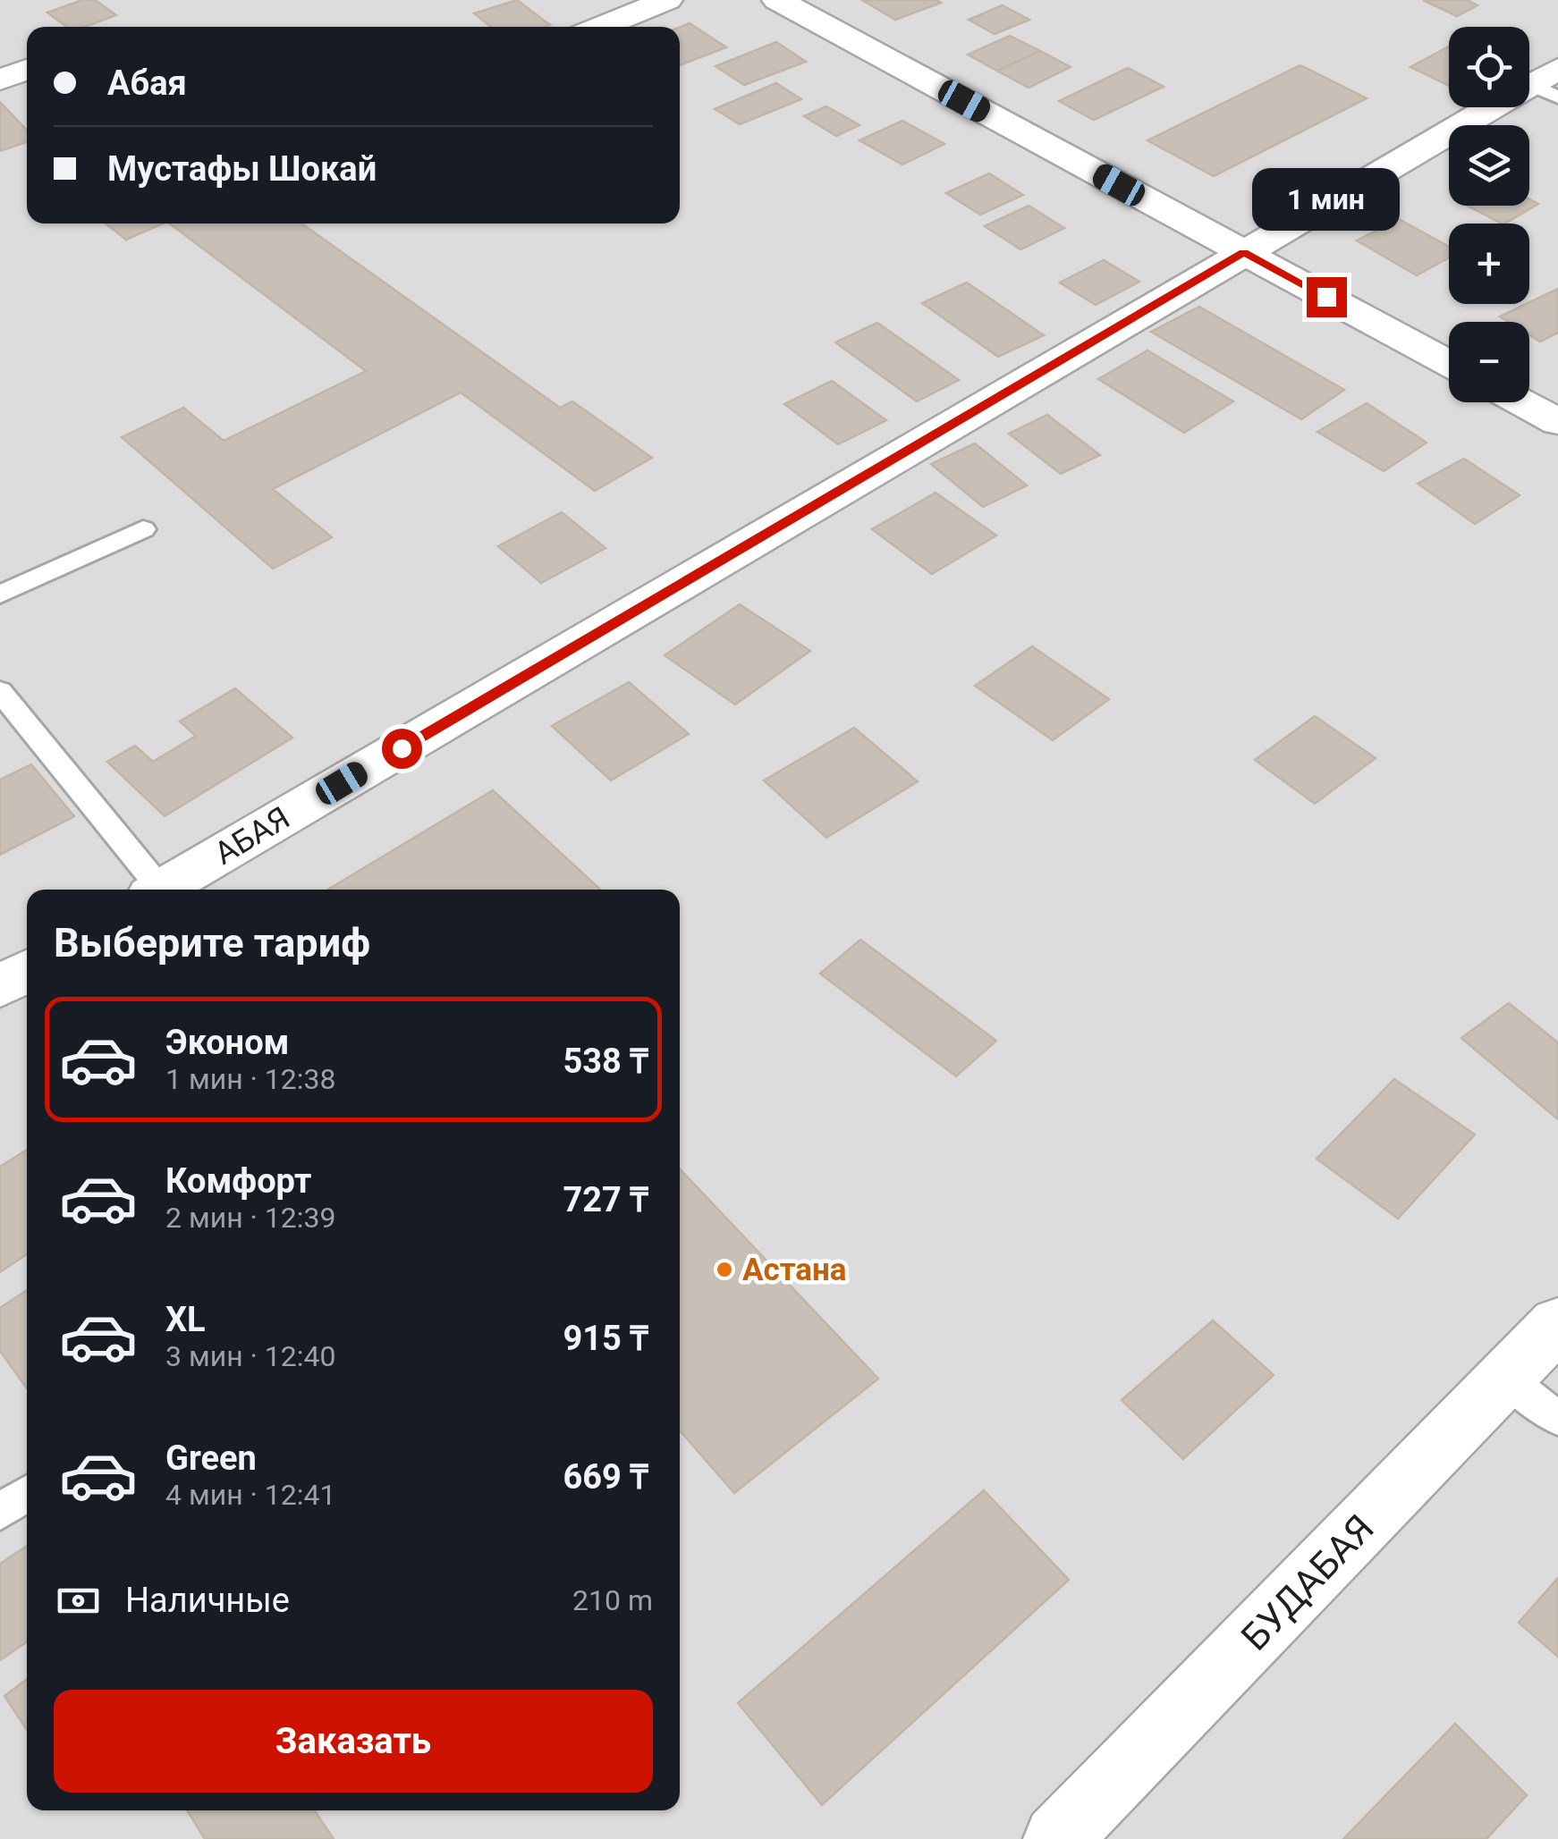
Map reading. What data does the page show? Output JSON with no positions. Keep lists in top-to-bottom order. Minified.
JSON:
{"streets":{"street":["АБАЯ","БУДАБАЯ"]},"places":["Астана"],"page":{"map_buttons":["+","−"],"banner":["Абая","Мустафы Шокай"],"bubble":"1 мин","heading":"Выберите тариф","list":[{"name":"Эконом","note":"1 мин · 12:38","value":"538 ₸"},{"name":"Комфорт","note":"2 мин · 12:39","value":"727 ₸"},{"name":"XL","note":"3 мин · 12:40","value":"915 ₸"},{"name":"Green","note":"4 мин · 12:41","value":"669 ₸"}],"pay":["Наличные","210 m"],"buttons":"Заказать"}}
